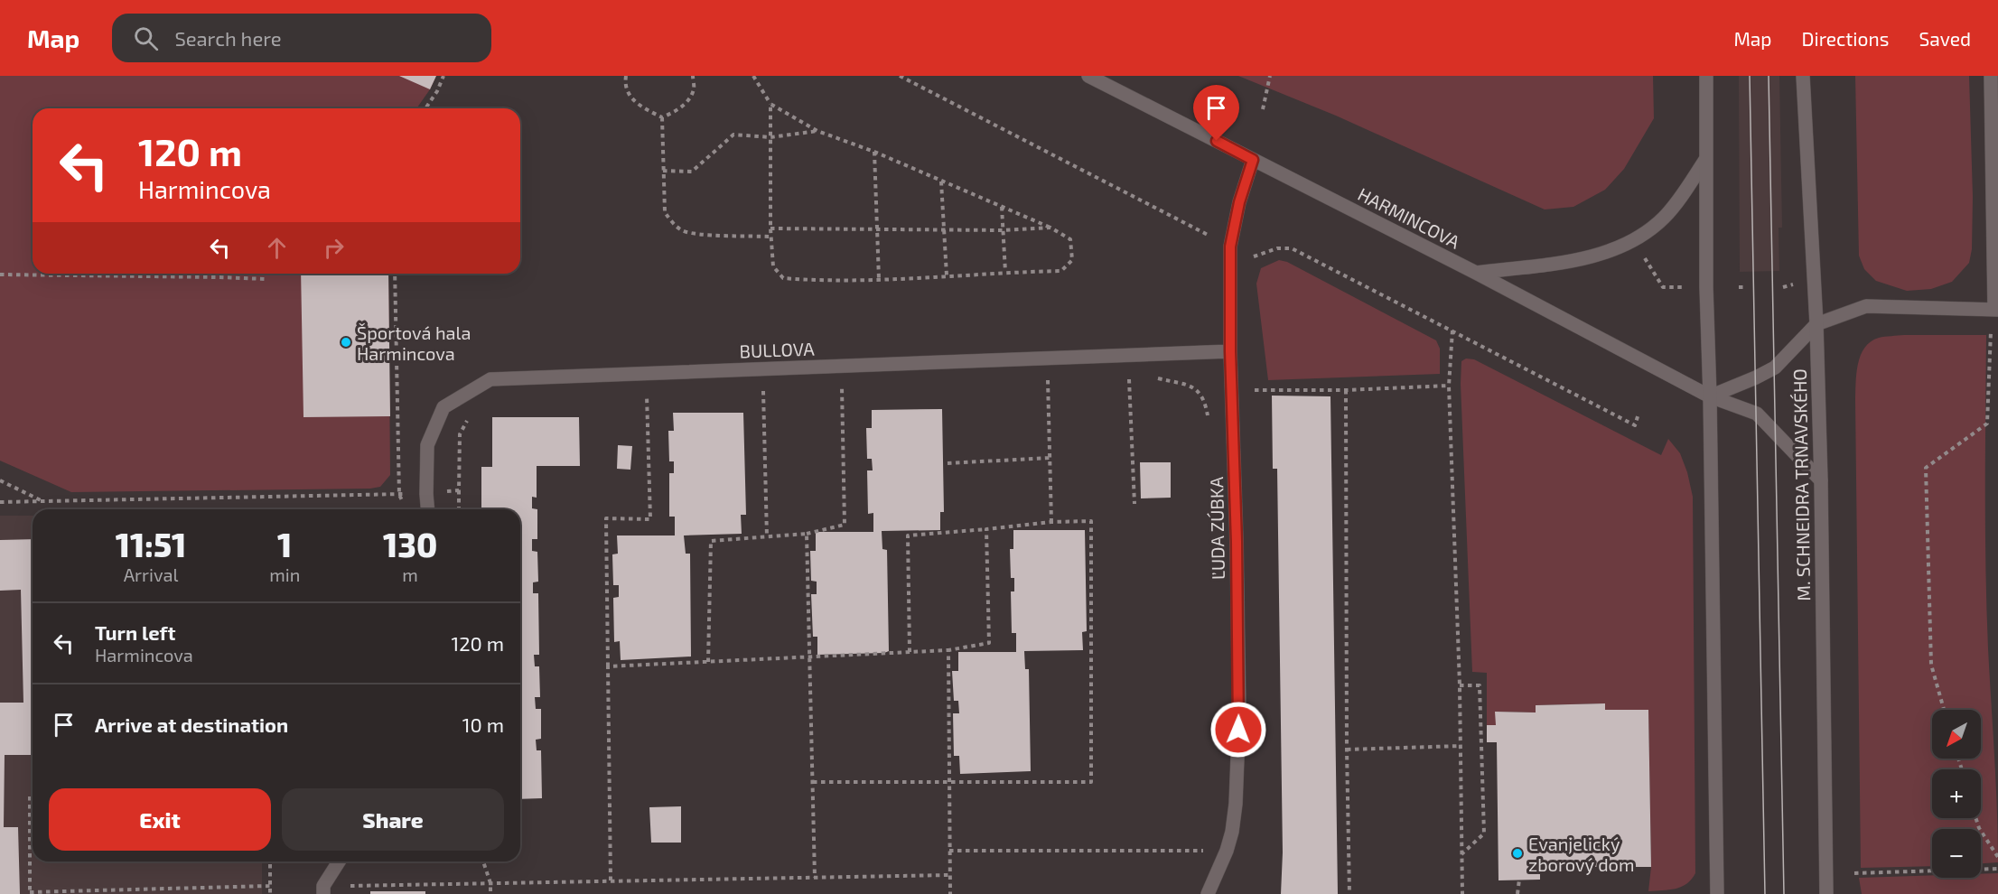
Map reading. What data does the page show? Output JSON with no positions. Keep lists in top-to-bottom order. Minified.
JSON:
{"streets":{"street":["HARMINCOVA","BULLOVA","M. SCHNEIDRA TRNAVSKÉHO","ĽUDA ZÚBKA"]},"crossings":[["HARMINCOVA","M. SCHNEIDRA TRNAVSKÉHO"],["HARMINCOVA","ĽUDA ZÚBKA"],["BULLOVA","ĽUDA ZÚBKA"]],"places":["Športová hala Harmincova","Evanjelický zborový dom"],"north":"bottom left","page":{"header":"Map","search":"Search here","nav":["Map","Directions","Saved"],"turn":["120 m","Harmincova"],"eta":["11:51","Arrival","1","min","130","m"],"list":[{"name":"Turn left","note":"Harmincova","value":"120 m"},{"name":"Arrive at destination","value":"10 m"}],"map_buttons":["+","−"],"buttons":["Exit","Share"]}}
